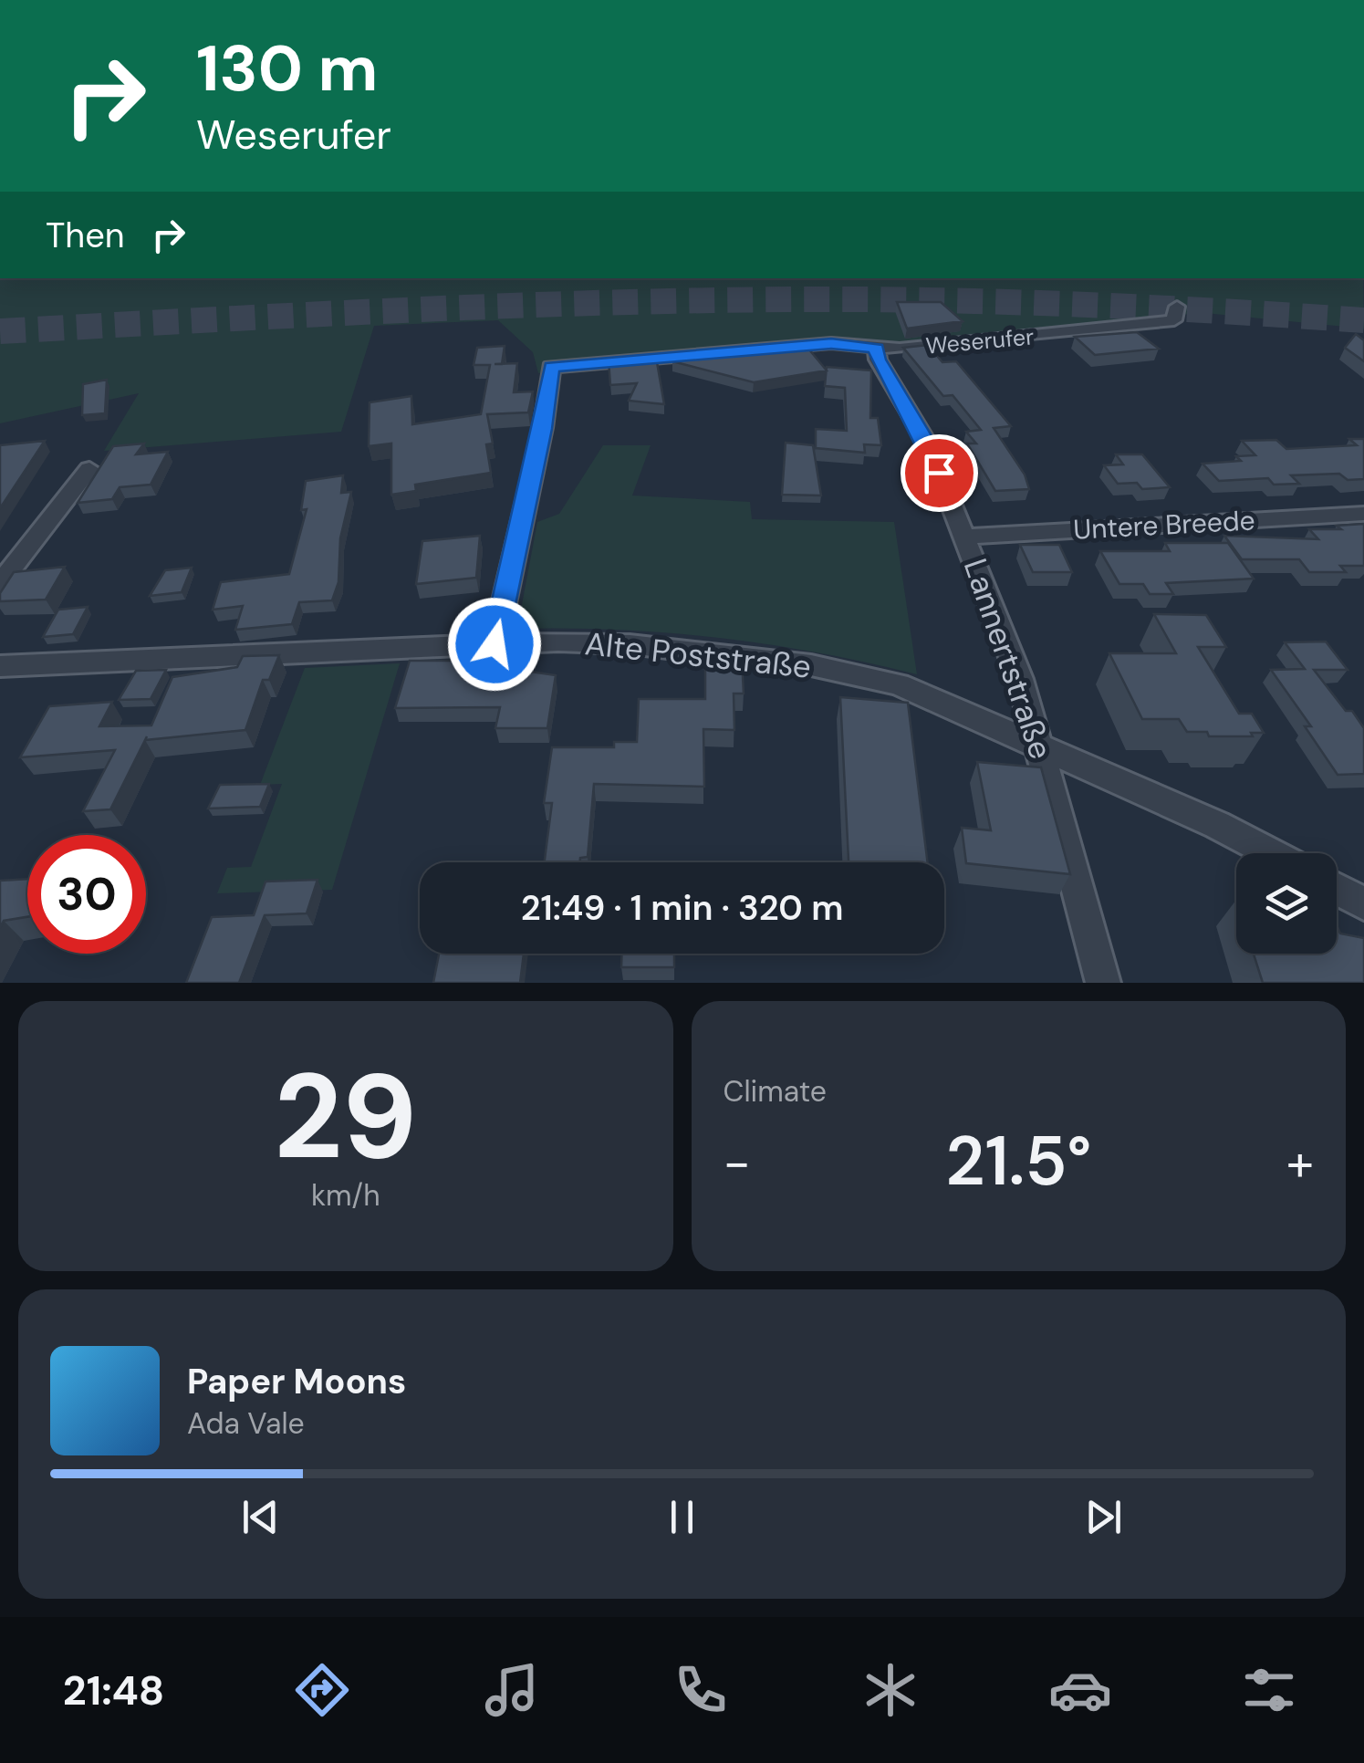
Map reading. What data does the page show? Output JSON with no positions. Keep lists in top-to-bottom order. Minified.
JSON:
{"streets":{"street":["Weserufer","Untere Breede","Alte Poststraße","Lannertstraße"]},"crossings":[["Weserufer","Alte Poststraße"],["Weserufer","Lannertstraße"],["Untere Breede","Lannertstraße"],["Alte Poststraße","Lannertstraße"]],"page":{"turn":["130 m","Weserufer"],"then":"Then","limit":"30","trip":"21:49 · 1 min · 320 m","tile":[["29","km/h"],"Climate"],"heat":["−","21.5°","+"],"song":["Paper Moons","Ada Vale"],"tabs":"21:48"}}
